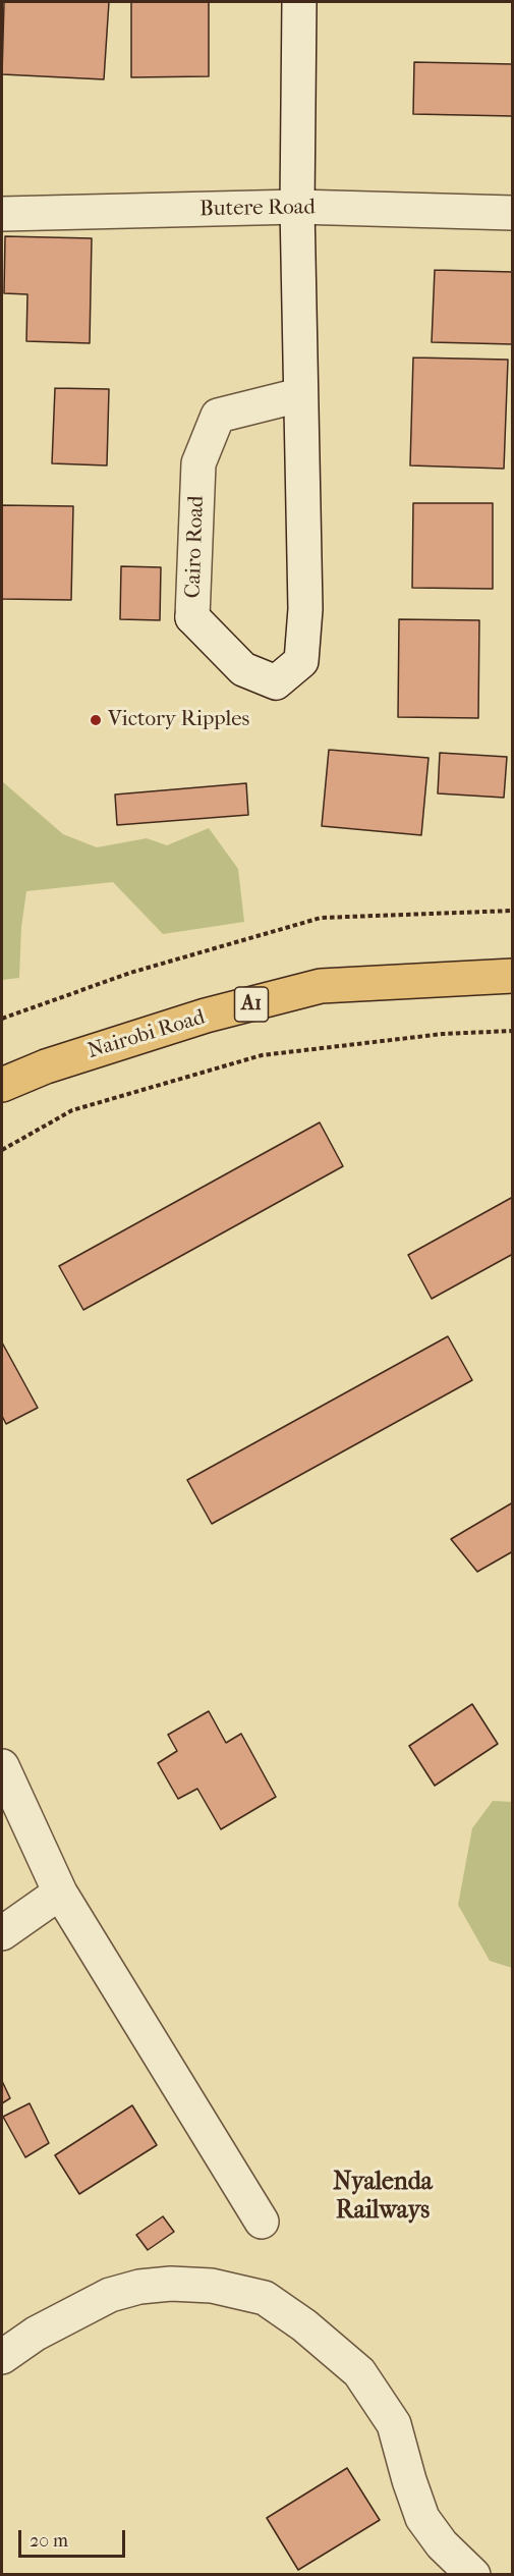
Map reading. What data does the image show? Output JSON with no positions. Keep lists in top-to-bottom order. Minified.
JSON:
{"streets":{"highway":["A1","Nairobi Road"],"street":["Butere Road","Cairo Road"]},"crossings":[["Butere Road","Cairo Road"]],"districts":["Nyalenda Railways"],"places":["Victory Ripples"],"scale_bar":"20 m"}
